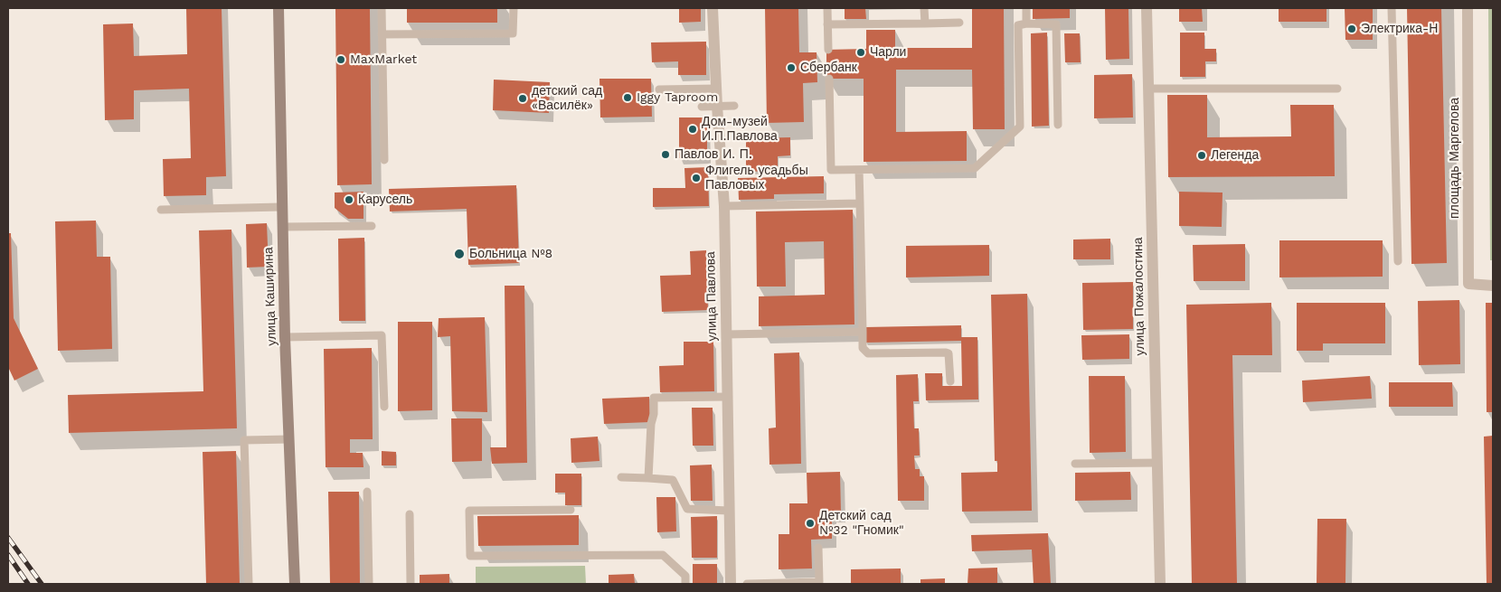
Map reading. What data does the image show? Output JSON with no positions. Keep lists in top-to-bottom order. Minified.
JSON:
{"streets":{"main road":["улица Каширина"],"street":["площадь Маргелова","улица Павлова","улица Пожалостина"]},"places":["Электрика-Н","Чарли","MaxMarket","Сбербанк","Iggy Taproom","детский сад «Василёк»","Дом-музей И.П.Павлова","Павлов И. П.","Легенда","Флигель усадьбы Павловых","Карусель","Больница №8","Детский сад №32 \"Гномик\""]}
